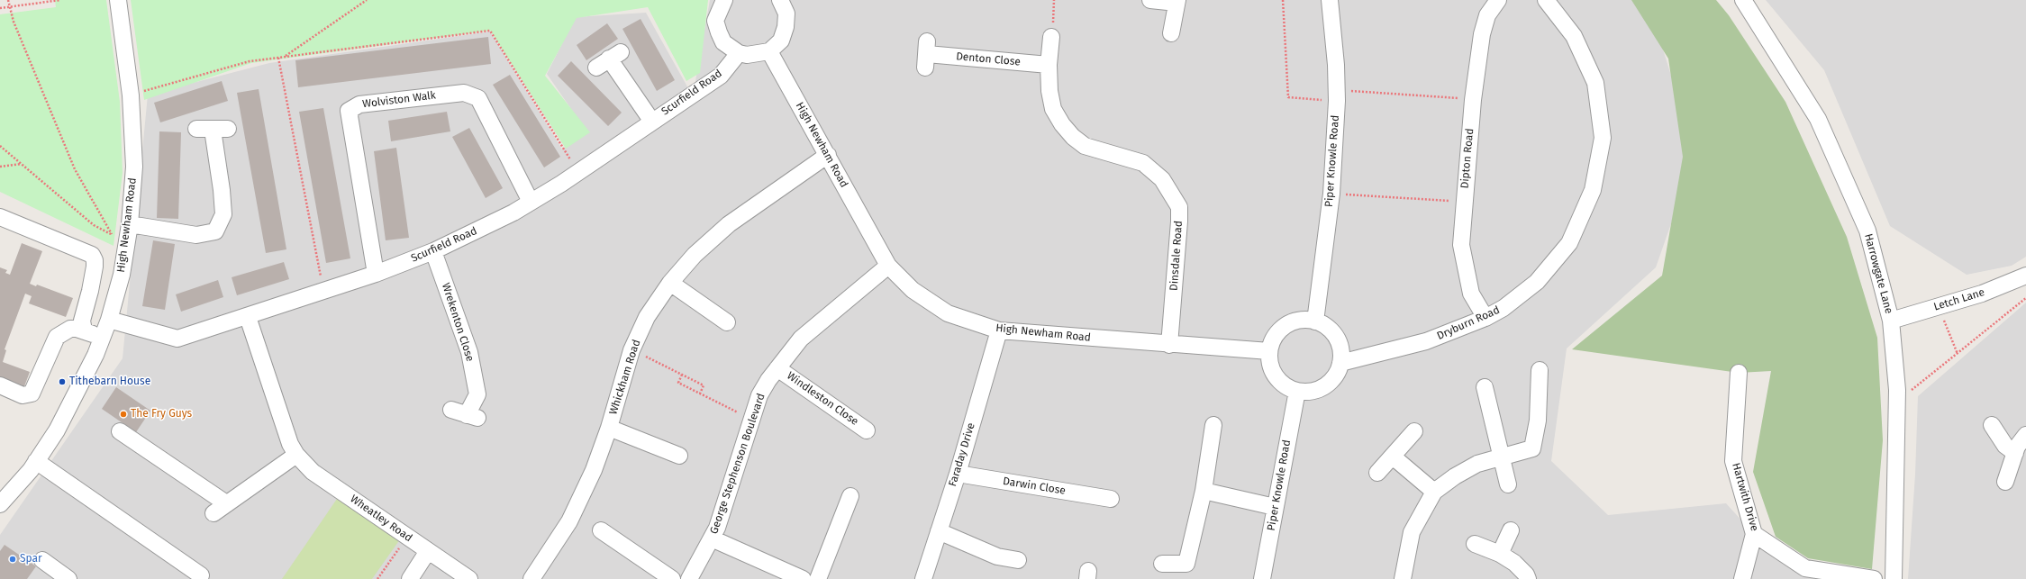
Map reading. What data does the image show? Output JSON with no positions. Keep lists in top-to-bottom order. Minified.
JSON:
{"streets":{"street":["Denton Close","Scurfield Road","Wolviston Walk","High Newham Road","Dipton Road","Piper Knowle Road","Dinsdale Road","Harrowgate Lane","Letch Lane","Wrekenton Close","Dryburn Road","Whickham Road","Windleston Close","Faraday Drive","George Stephenson Boulevard","Darwin Close","Hartwith Drive","Wheatley Road"]},"crossings":[["Denton Close","Dinsdale Road"],["Scurfield Road","Wolviston Walk"],["Scurfield Road","High Newham Road"],["Scurfield Road","Wrekenton Close"],["Scurfield Road","Wheatley Road"],["High Newham Road","Piper Knowle Road"],["High Newham Road","Dinsdale Road"],["High Newham Road","Dryburn Road"],["High Newham Road","Whickham Road"],["High Newham Road","Faraday Drive"],["High Newham Road","George Stephenson Boulevard"],["Dipton Road","Dryburn Road"],["Piper Knowle Road","Dryburn Road"],["Harrowgate Lane","Letch Lane"],["Windleston Close","George Stephenson Boulevard"],["Faraday Drive","Darwin Close"]],"places":["Tithebarn House","The Fry Guys","Spar"]}
